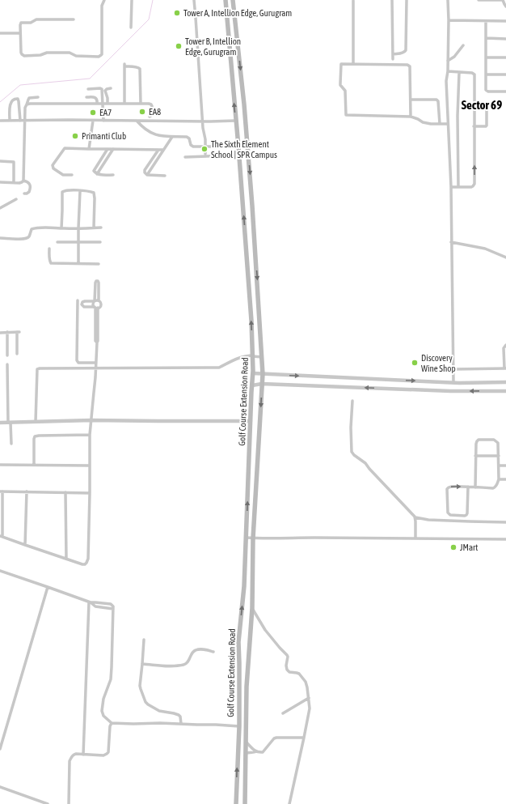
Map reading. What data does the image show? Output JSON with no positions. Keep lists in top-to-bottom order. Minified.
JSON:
{"streets":{"main road":["Golf Course Extension Road"]},"districts":["Sector 69"],"places":["Tower A, Intellion Edge, Gurugram","Tower B, Intellion Edge, Gurugram","EA8","EA7","Primanti Club","The Sixth Element School | SPR Campus","Discovery Wine Shop","JMart"]}
